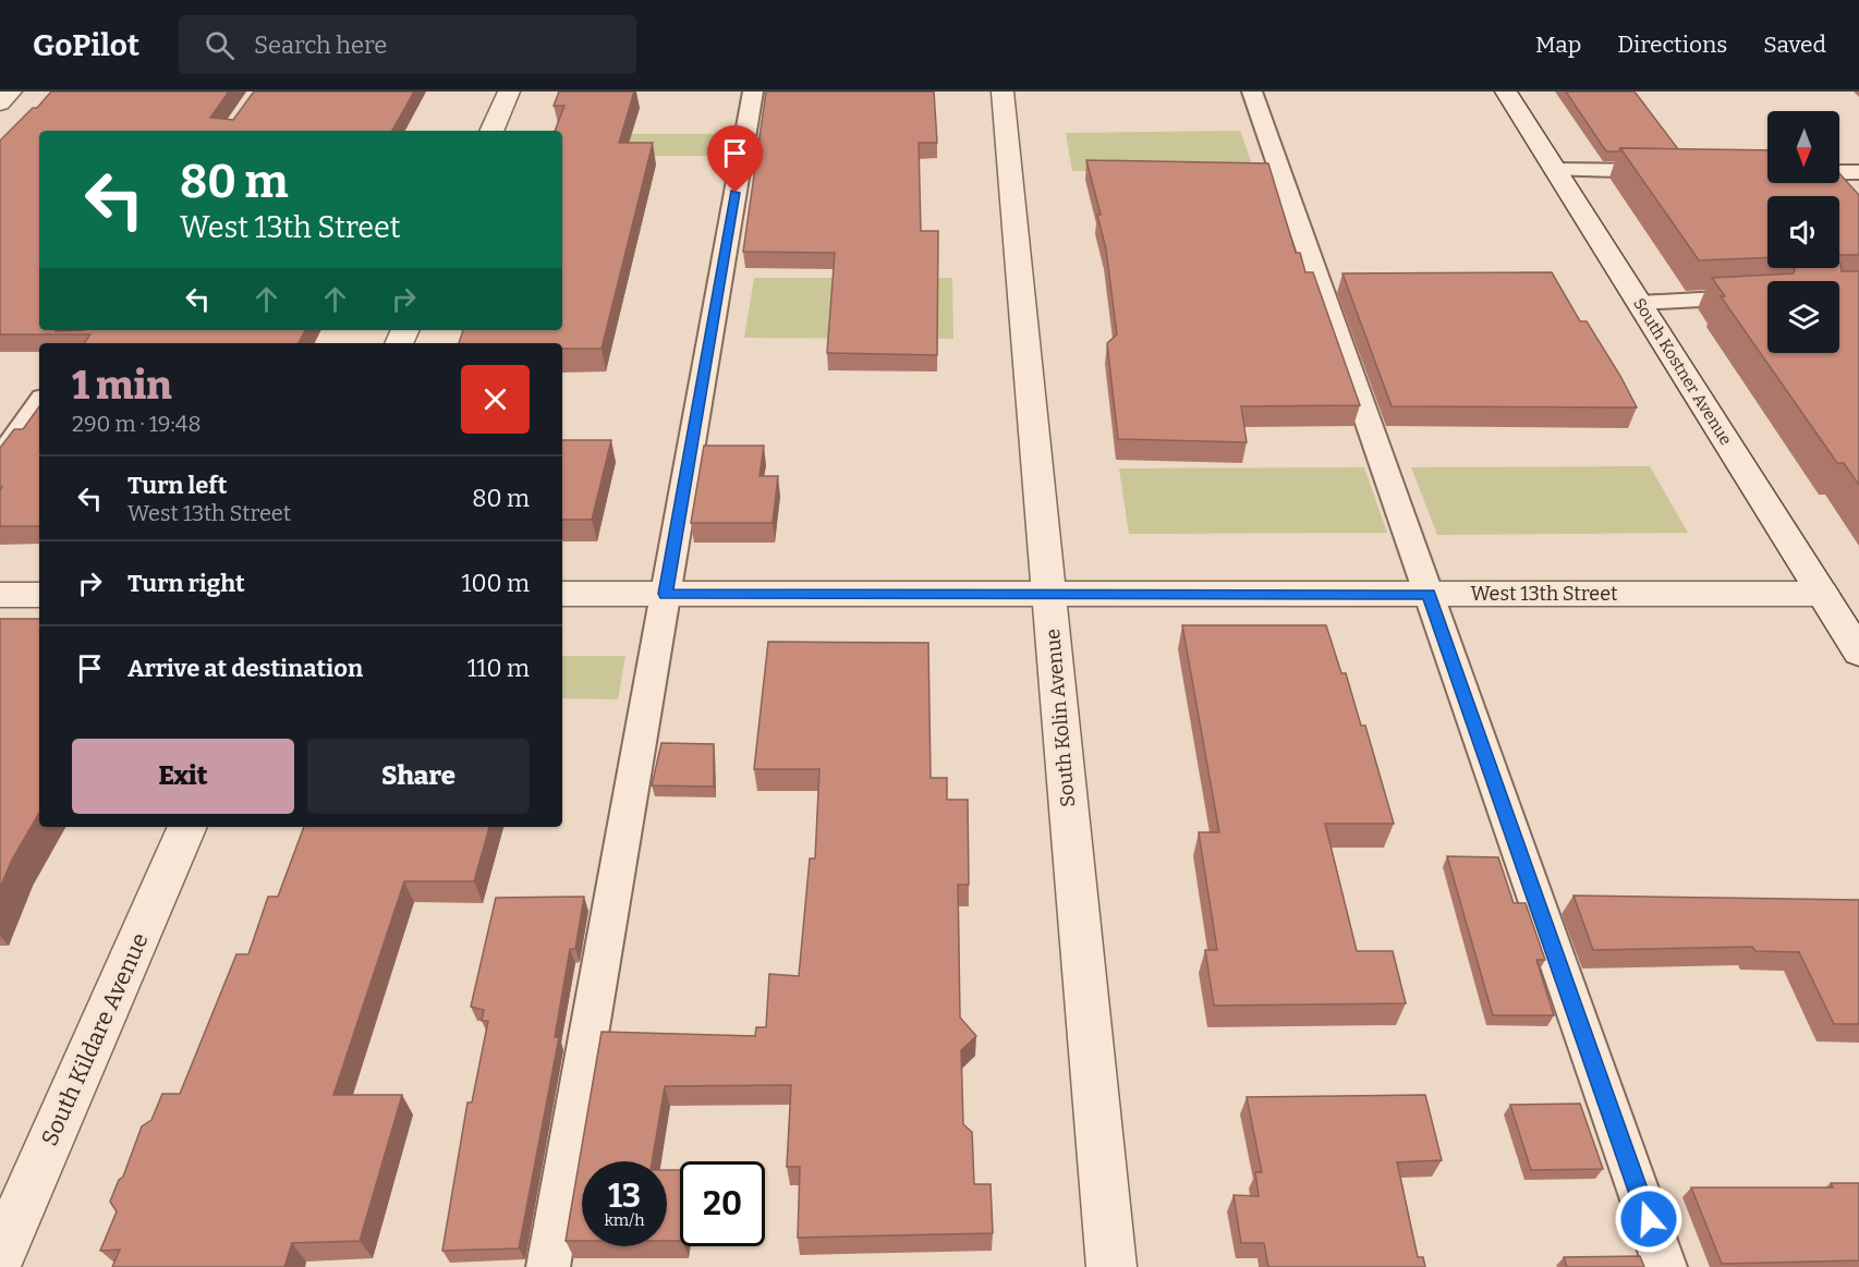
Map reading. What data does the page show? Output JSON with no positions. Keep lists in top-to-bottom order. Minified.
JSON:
{"streets":{"street":["South Kostner Avenue","West 13th Street","South Kolin Avenue","South Kildare Avenue"]},"crossings":[["South Kostner Avenue","West 13th Street"],["West 13th Street","South Kolin Avenue"]],"north":"bottom","page":{"header":"GoPilot","search":"Search here","nav":["Map","Directions","Saved"],"turn":["80 m","West 13th Street"],"heading":["1 min","290 m · 19:48"],"list":[{"name":"Turn left","note":"West 13th Street","value":"80 m"},{"name":"Turn right","value":"100 m"},{"name":"Arrive at destination","value":"110 m"}],"buttons":["Exit","Share"],"speed":"13 km/h","limit":"20"}}
